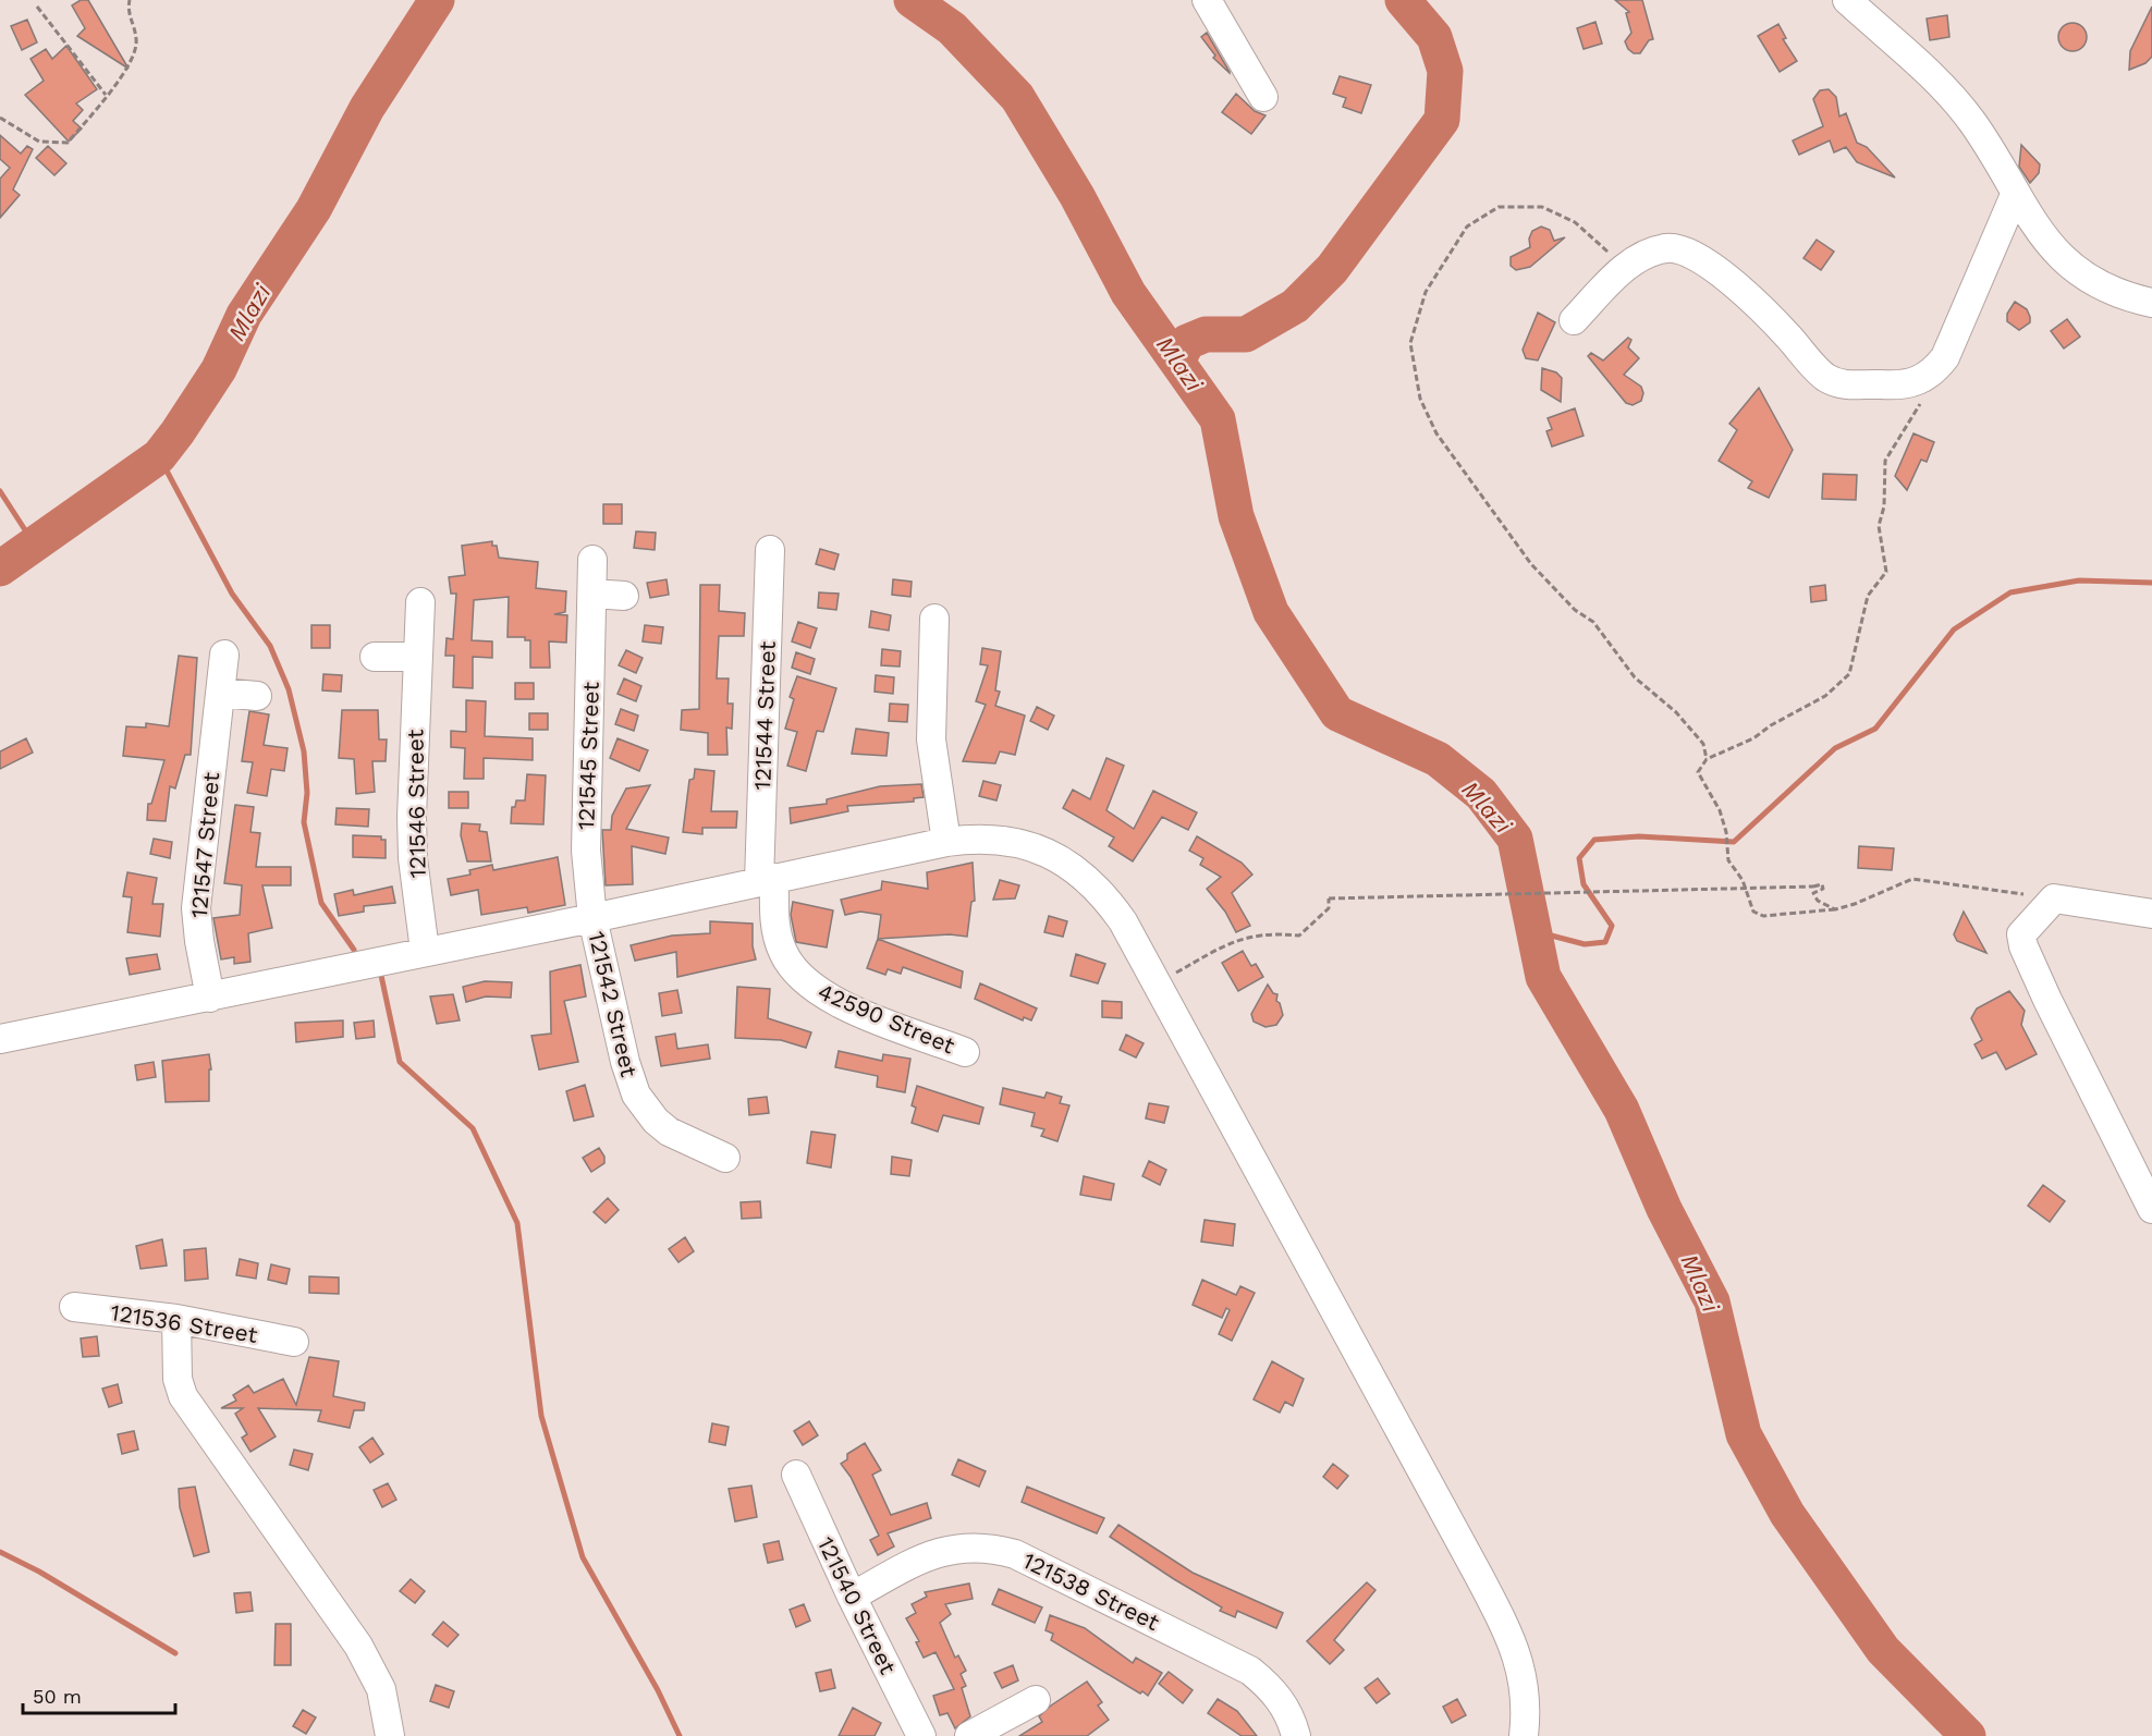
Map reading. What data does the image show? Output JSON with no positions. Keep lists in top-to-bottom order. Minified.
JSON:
{"streets":{"street":["121544 Street","121545 Street","121546 Street","121547 Street","121542 Street","42590 Street","121536 Street","121538 Street","121540 Street"]},"crossings":[["121544 Street","42590 Street"],["121545 Street","121542 Street"],["121538 Street","121540 Street"]],"water":["Mlazi"],"scale_bar":"50 m"}
